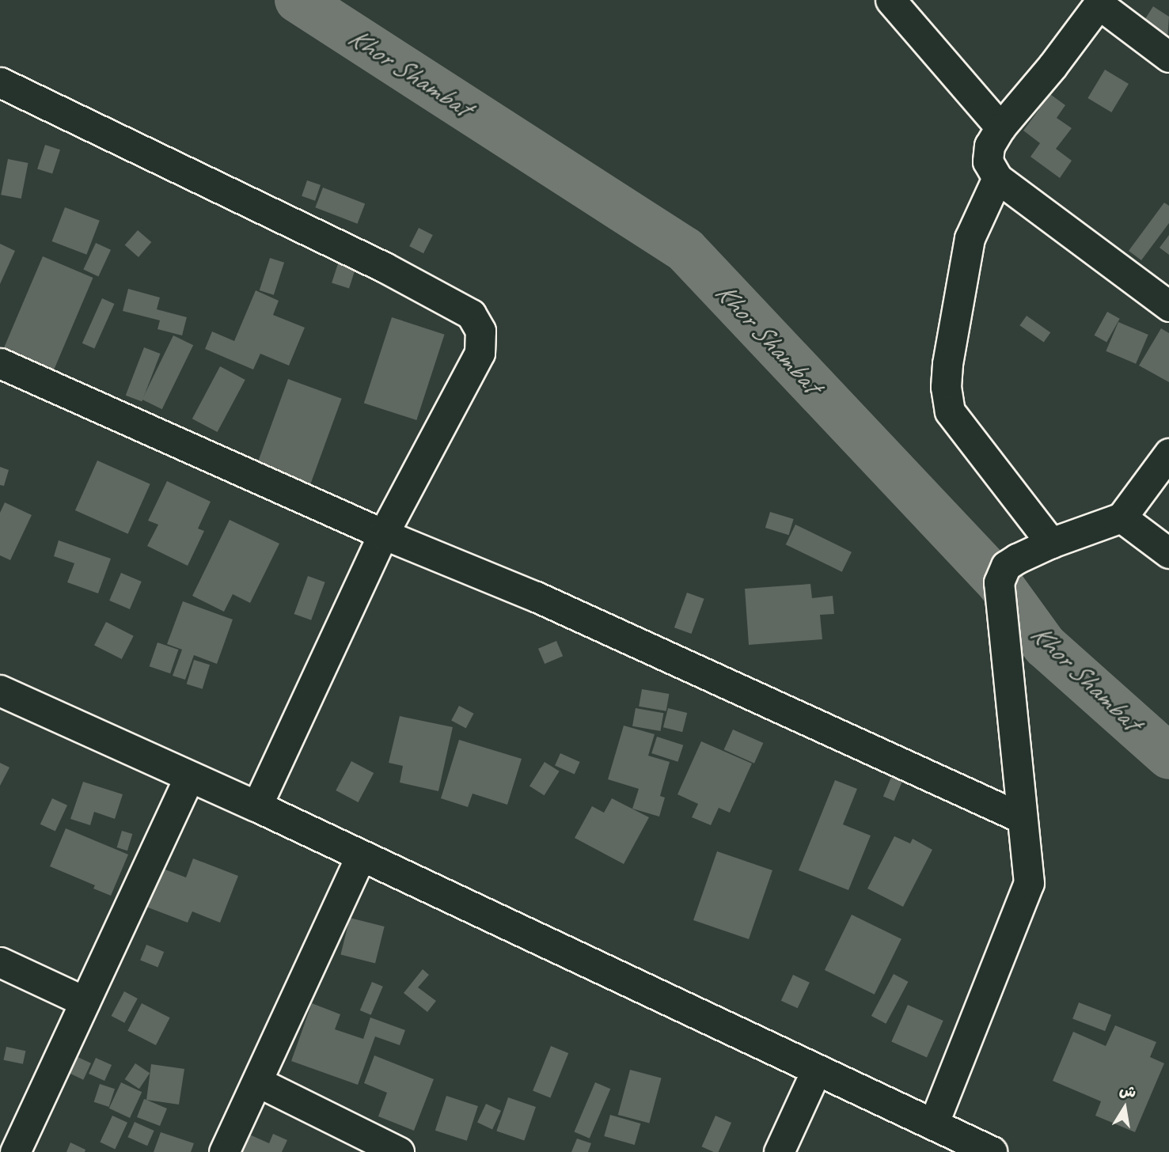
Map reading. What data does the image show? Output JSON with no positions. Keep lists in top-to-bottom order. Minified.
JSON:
{"water":["Khor Shambat"],"north":"top"}
